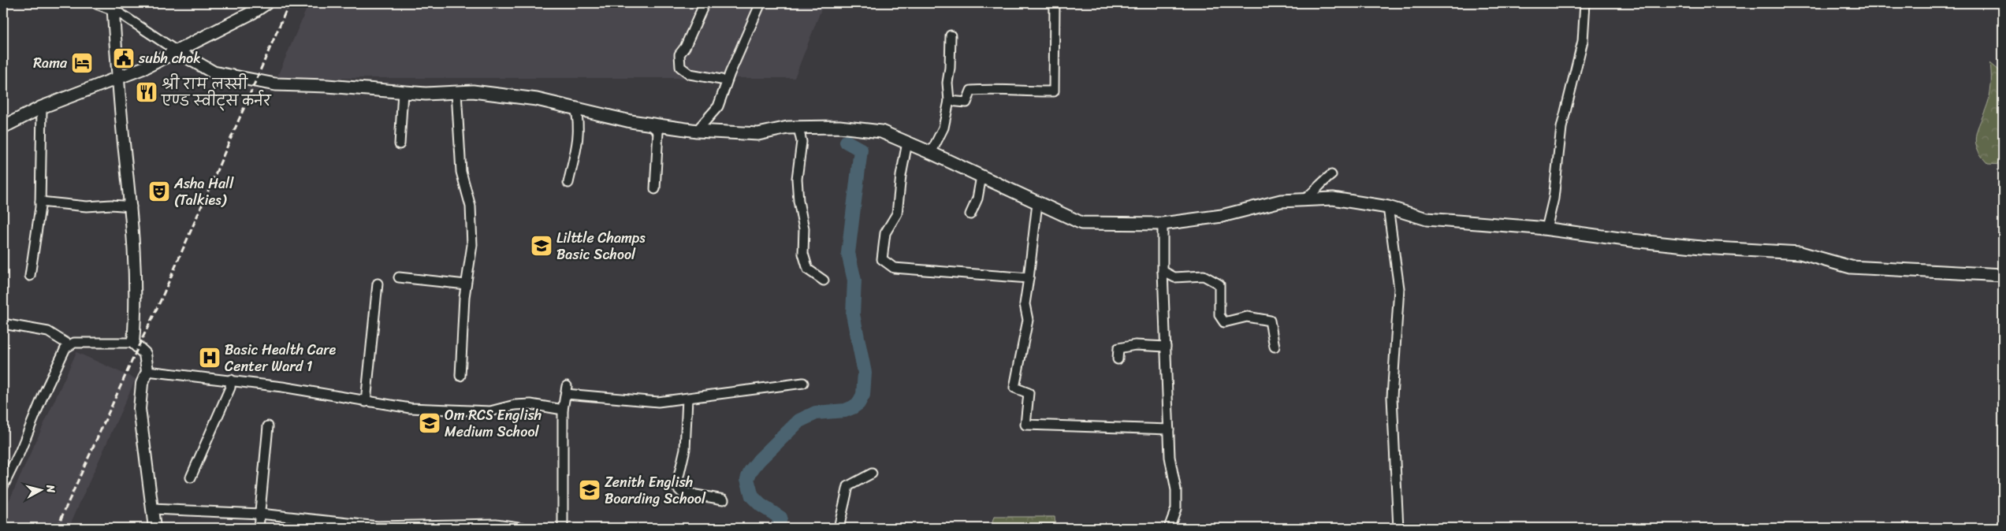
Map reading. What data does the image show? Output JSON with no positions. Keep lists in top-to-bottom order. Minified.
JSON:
{"places":{"public building":["subh chok"],"hotel":["Rama"],"restaurant":["श्री राम लस्सी एण्ड स्वीट्स कर्नर"],"theatre":["Asha Hall (Talkies)"],"school or university":["Lilttle Champs Basic School","Om RCS English Medium School","Zenith English Boarding School"],"hospital":["Basic Health Care Center Ward 1"]},"north":"right"}
